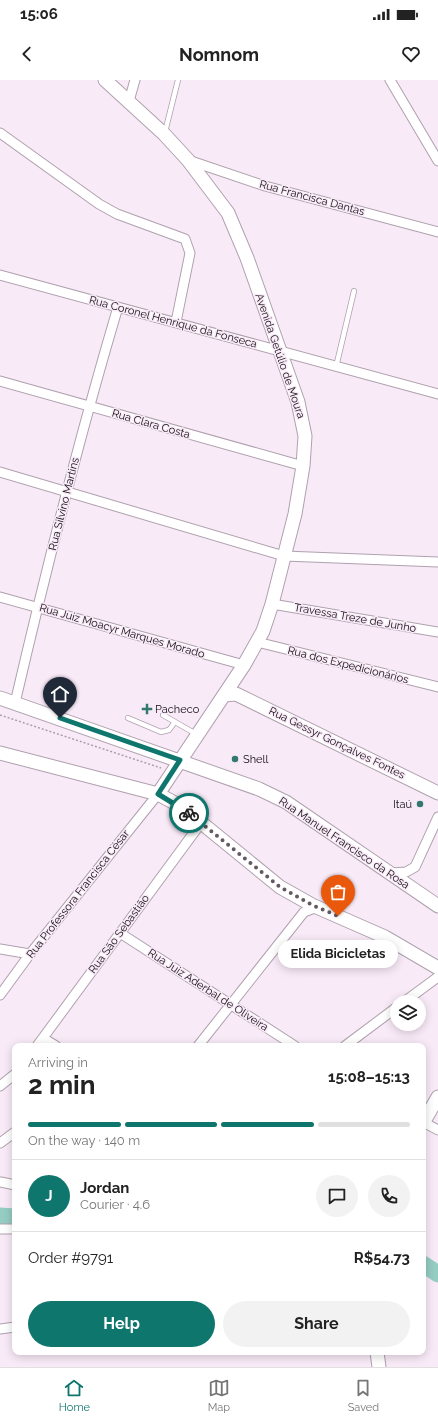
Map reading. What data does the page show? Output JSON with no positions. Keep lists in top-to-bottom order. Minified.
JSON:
{"streets":{"main road":["Avenida Getúlio de Moura","Rua Gessyr Gonçalves Fontes","Rua Manuel Francisco da Rosa"],"street":["Rua Francisca Dantas","Rua Coronel Henrique da Fonseca","Rua Clara Costa","Rua Silvino Martins","Travessa Treze de Junho","Rua Juiz Moacyr Marques Morado","Rua dos Expedicionários","Rua Professora Francisca César","Rua São Sebastião","Rua Juiz Aderbal de Oliveira"]},"crossings":[["Rua Francisca Dantas","Avenida Getúlio de Moura"],["Rua Coronel Henrique da Fonseca","Avenida Getúlio de Moura"],["Rua Coronel Henrique da Fonseca","Rua Silvino Martins"],["Avenida Getúlio de Moura","Rua Clara Costa"],["Avenida Getúlio de Moura","Travessa Treze de Junho"],["Avenida Getúlio de Moura","Rua Juiz Moacyr Marques Morado"],["Avenida Getúlio de Moura","Rua dos Expedicionários"],["Avenida Getúlio de Moura","Rua Gessyr Gonçalves Fontes"],["Avenida Getúlio de Moura","Rua Manuel Francisco da Rosa"],["Avenida Getúlio de Moura","Rua Professora Francisca César"],["Rua Clara Costa","Rua Silvino Martins"],["Rua Silvino Martins","Rua Juiz Moacyr Marques Morado"],["Rua Silvino Martins","Rua Manuel Francisco da Rosa"],["Rua São Sebastião","Rua Juiz Aderbal de Oliveira"]],"places":{"health":["Pacheco"],"other":["Shell","Itaú","Elida Bicicletas"]},"page":{"status":"15:06","header":"Nomnom","bubble":"Elida Bicicletas","heading":["2 min","Arriving in","15:08–15:13"],"panel":["Jordan","Courier · 4.6","Order #9791","R$54.73"],"bar":"On the way · 140 m","round":"J","buttons":["Help","Share"],"tabs":["Home","Map","Saved"]}}
